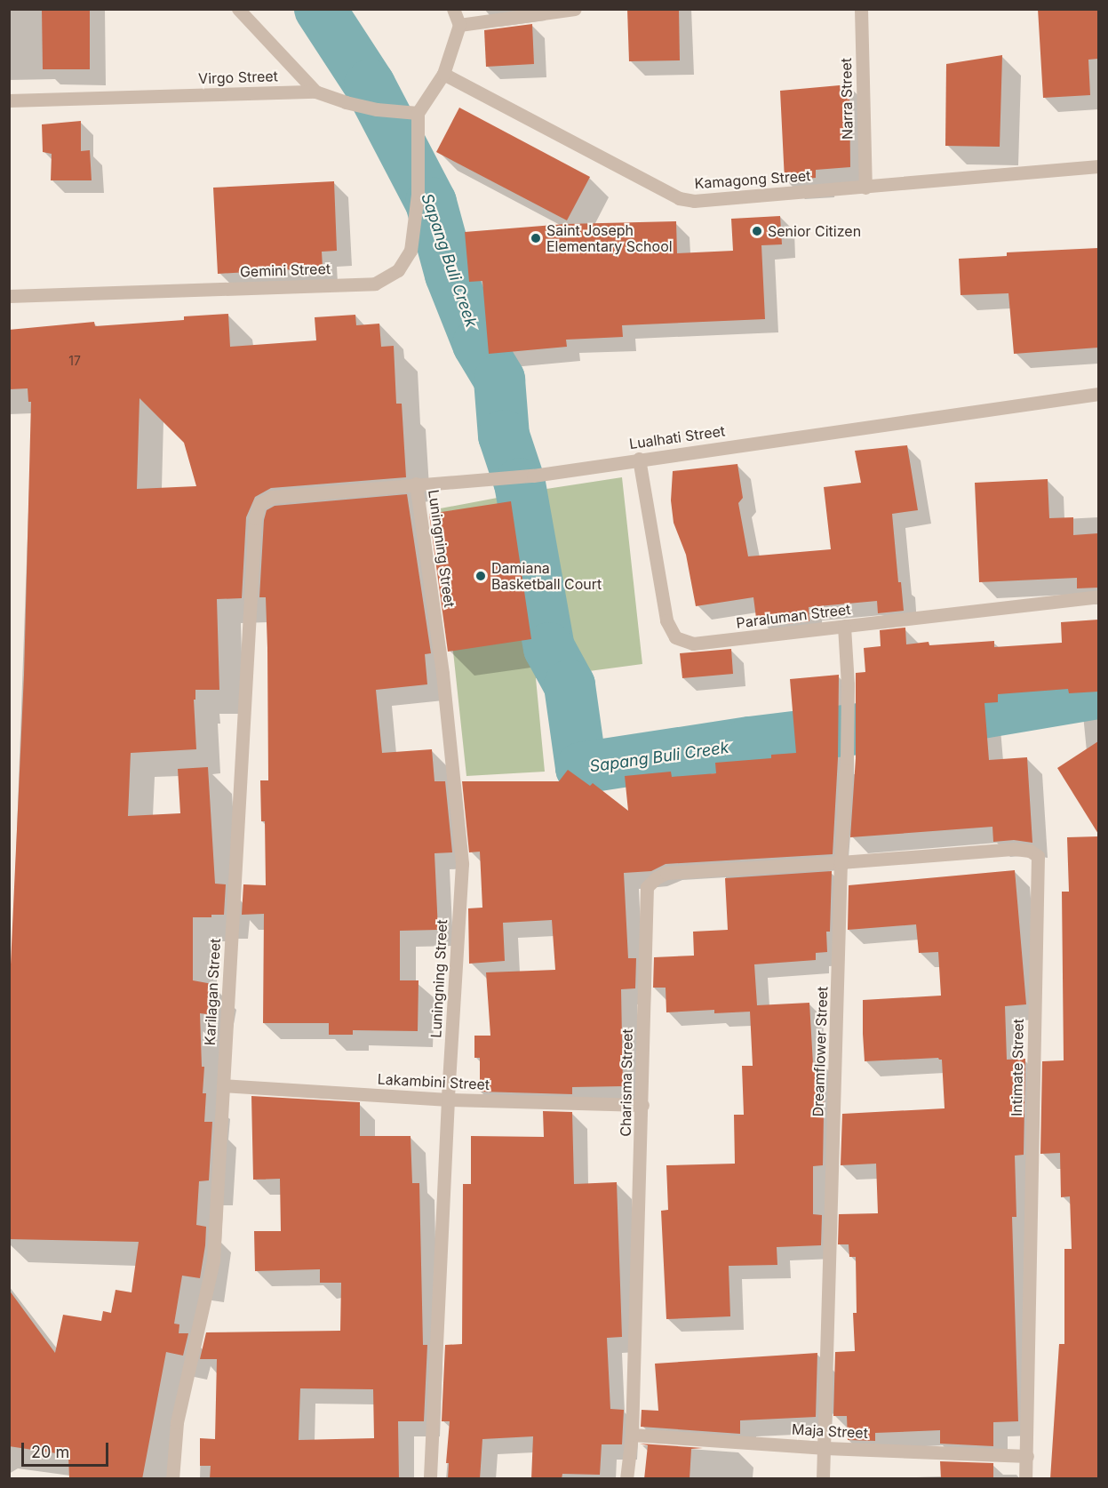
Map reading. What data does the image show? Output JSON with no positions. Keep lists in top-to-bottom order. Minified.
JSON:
{"streets":{"street":["Virgo Street","Narra Street","Kamagong Street","Gemini Street","Lualhati Street","Luningning Street","Paraluman Street","Karilagan Street","Dreamflower Street","Intimate Street","Lakambini Street","Charisma Street","Maja Street"]},"crossings":[["Virgo Street","Gemini Street"],["Narra Street","Kamagong Street"],["Lualhati Street","Luningning Street"],["Lualhati Street","Paraluman Street"],["Lualhati Street","Karilagan Street"],["Luningning Street","Lakambini Street"],["Paraluman Street","Dreamflower Street"],["Karilagan Street","Lakambini Street"],["Dreamflower Street","Intimate Street"],["Dreamflower Street","Charisma Street"],["Dreamflower Street","Maja Street"],["Intimate Street","Charisma Street"],["Intimate Street","Maja Street"],["Lakambini Street","Charisma Street"],["Charisma Street","Maja Street"]],"water":["Sapang Buli Creek"],"places":["Senior Citizen","Saint Joseph Elementary School","Damiana Basketball Court"],"house_numbers":["17"],"scale_bar":"20 m"}
